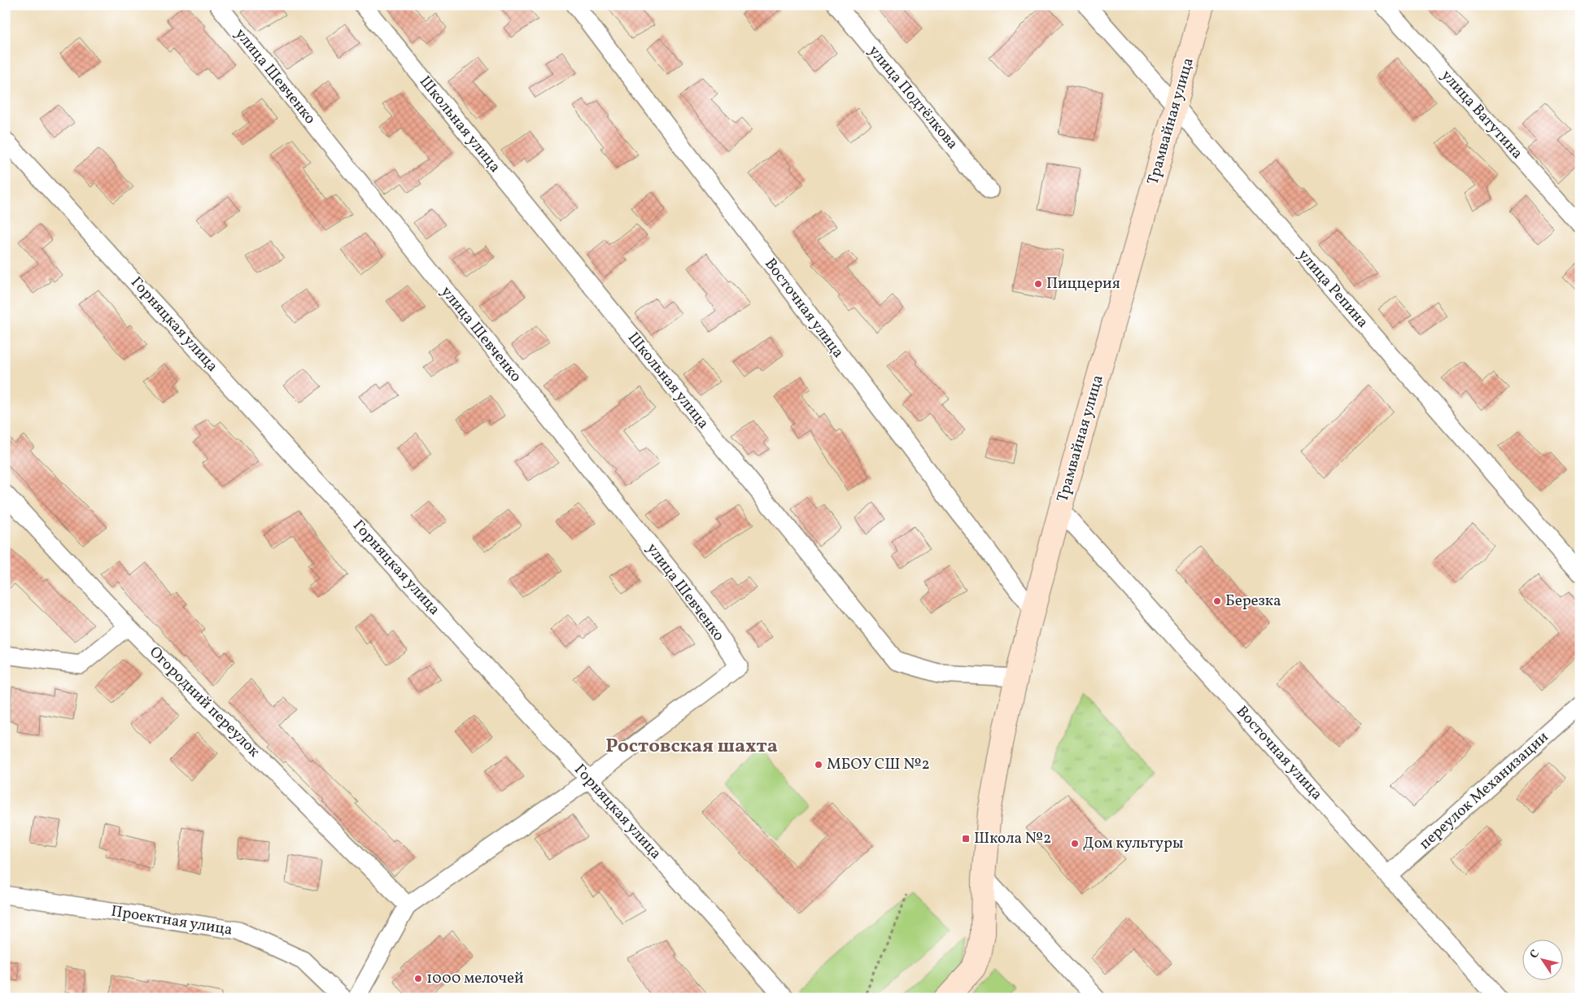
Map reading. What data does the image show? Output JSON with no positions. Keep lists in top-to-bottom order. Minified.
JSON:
{"streets":{"street":["улица Шевченко","улица Подтёлкова","улица Ватутина","Трамвайная улица","Школьная улица","улица Репина","Восточная улица","Горняцкая улица","Огородний переулок","переулок Механизации","Проектная улица"]},"crossings":[["улица Шевченко","Горняцкая улица"],["Трамвайная улица","Школьная улица"],["Трамвайная улица","улица Репина"],["Трамвайная улица","Восточная улица"],["Восточная улица","переулок Механизации"]],"districts":["Ростовская шахта"],"places":{"other":["Пиццерия","Березка","МБОУ СШ №2","Дом культуры","1000 мелочей"],"transit":["Школа №2"]},"north":"top left"}
